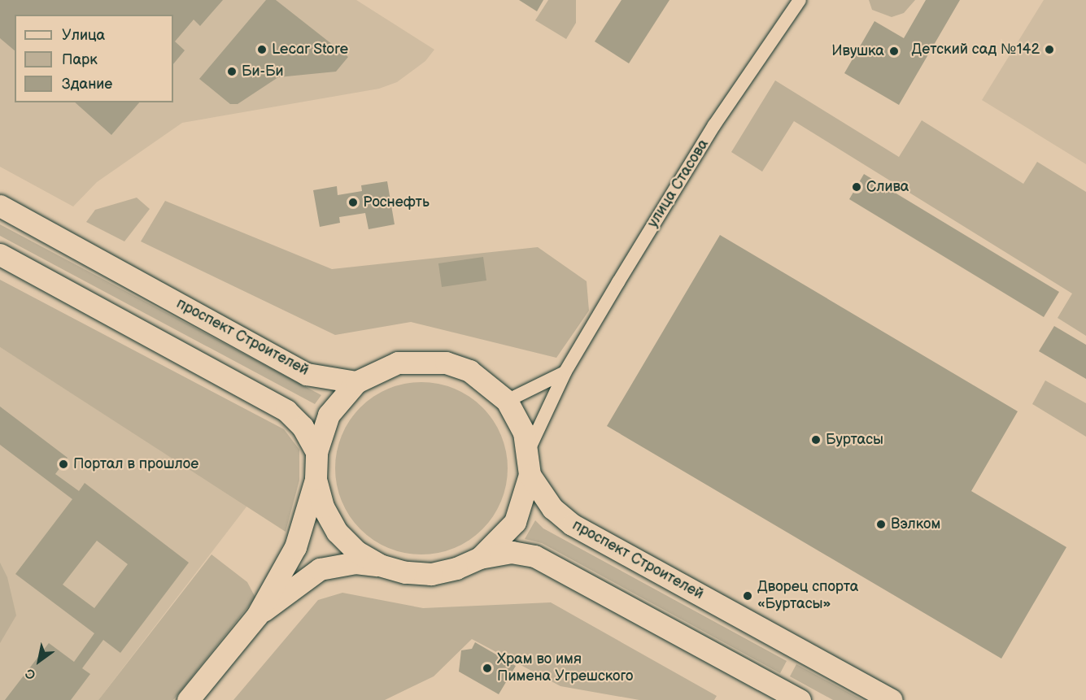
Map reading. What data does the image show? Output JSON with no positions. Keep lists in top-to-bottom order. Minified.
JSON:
{"streets":{"main road":["проспект Строителей"],"street":["улица Стасова"]},"places":["Lecar Store","Детский сад №142","Ивушка","Би-Би","Слива","Роснефть","Буртасы","Портал в прошлое","Вэлком","Дворец спорта «Буртасы»","Храм во имя Пимена Угрешского"],"legend":["Улица","Парк","Здание"],"north":"bottom left"}
